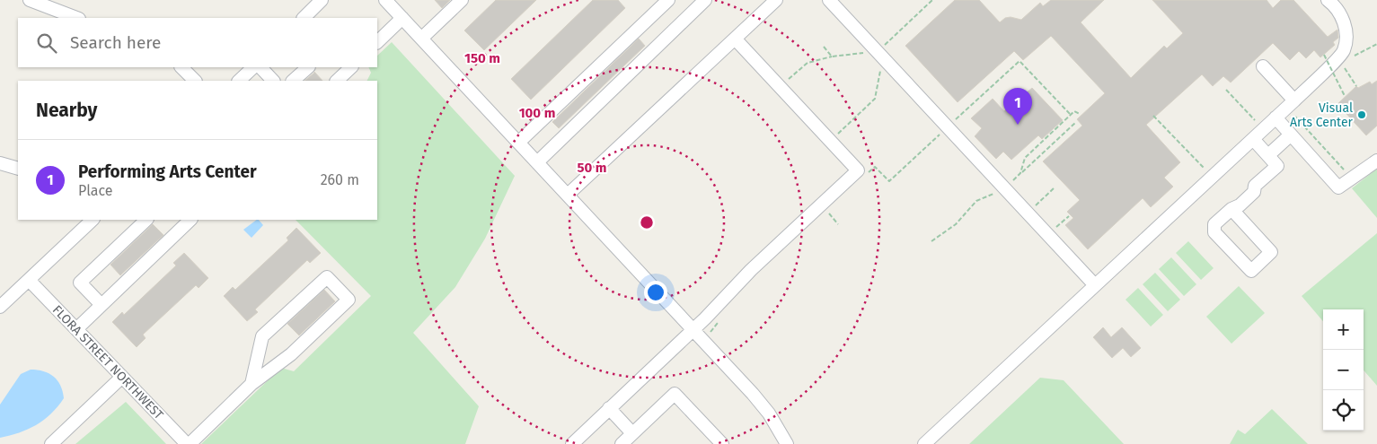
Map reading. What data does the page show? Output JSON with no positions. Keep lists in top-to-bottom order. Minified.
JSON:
{"streets":{"street":["FLORA STREET NORTHWEST"]},"places":["Visual Arts Center"],"page":{"search":"Search here","heading":"Nearby","pins":"1","list":[{"mark":"1","name":"Performing Arts Center","note":"Place","value":"260 m"}],"map_buttons":["+","−"]},"rings":["150 m","100 m","50 m"]}
